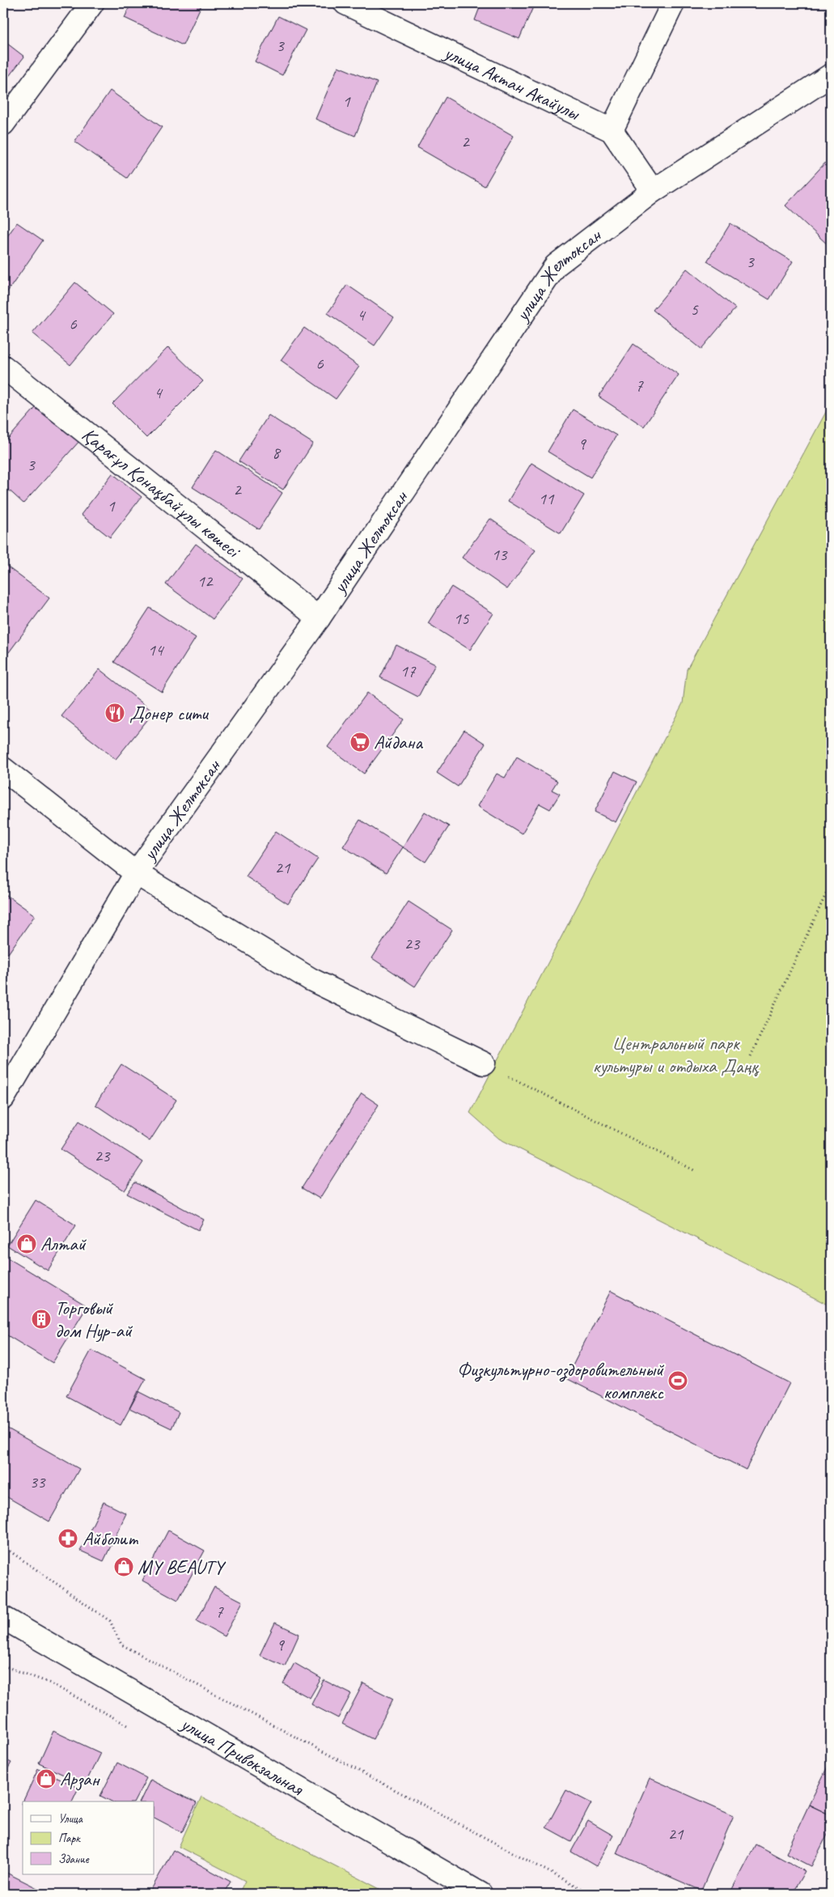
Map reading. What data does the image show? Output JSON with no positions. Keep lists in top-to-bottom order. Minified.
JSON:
{"streets":{"street":["улица Актан Акайулы","улица Желтоксан","Қарағұл Қонақбайұлы көшесі","улица Привокзальная"]},"crossings":[["улица Желтоксан","Қарағұл Қонақбайұлы көшесі"]],"parks":["Центральный парк культуры и отдыха Даңқ"],"places":{"restaurant":["Донер сити"],"supermarket":["Айдана"],"shop":["Алтай","MY BEAUTY","Арзан"],"building":["Торговый дом Нур-ай"],"sports":["Физкультурно-оздоровительный комплекс"],"pharmacy":["Айболит"]},"house_numbers":["3","1","2","3","5","4","6","6","7","4","9","8","3","2","11","1","13","12","15","14","17","21","23","23","33","7","9","21"],"legend":["Улица","Парк","Здание"]}
